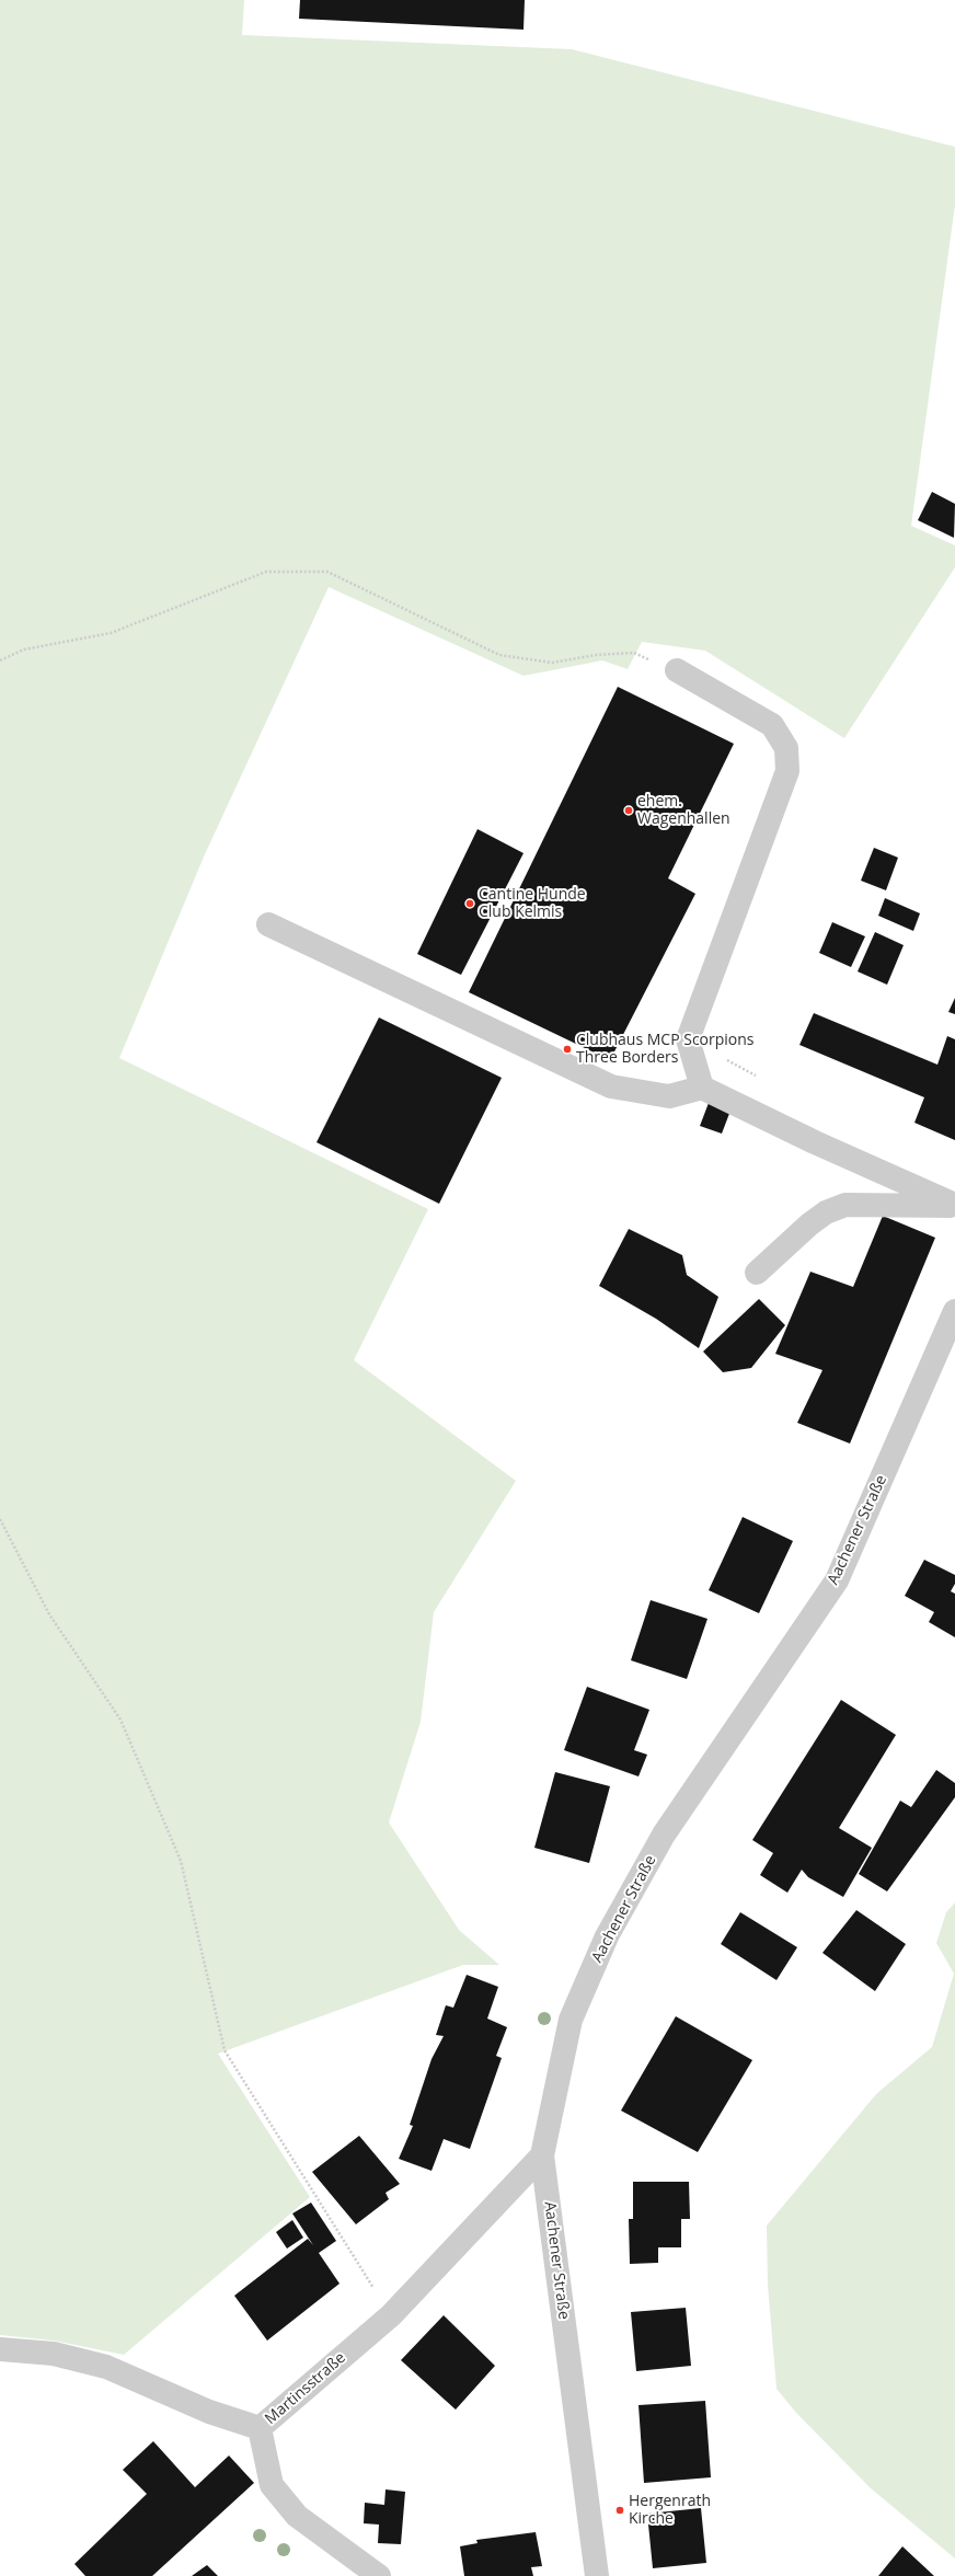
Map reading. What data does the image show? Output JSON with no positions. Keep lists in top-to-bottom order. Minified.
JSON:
{"streets":{"street":["Aachener Straße","Martinsstraße"]},"crossings":[["Aachener Straße","Martinsstraße"]],"places":["ehem. Wagenhallen","Cantine Hunde Club Kelmis","Clubhaus MCP Scorpions Three Borders","Hergenrath Kirche"]}
